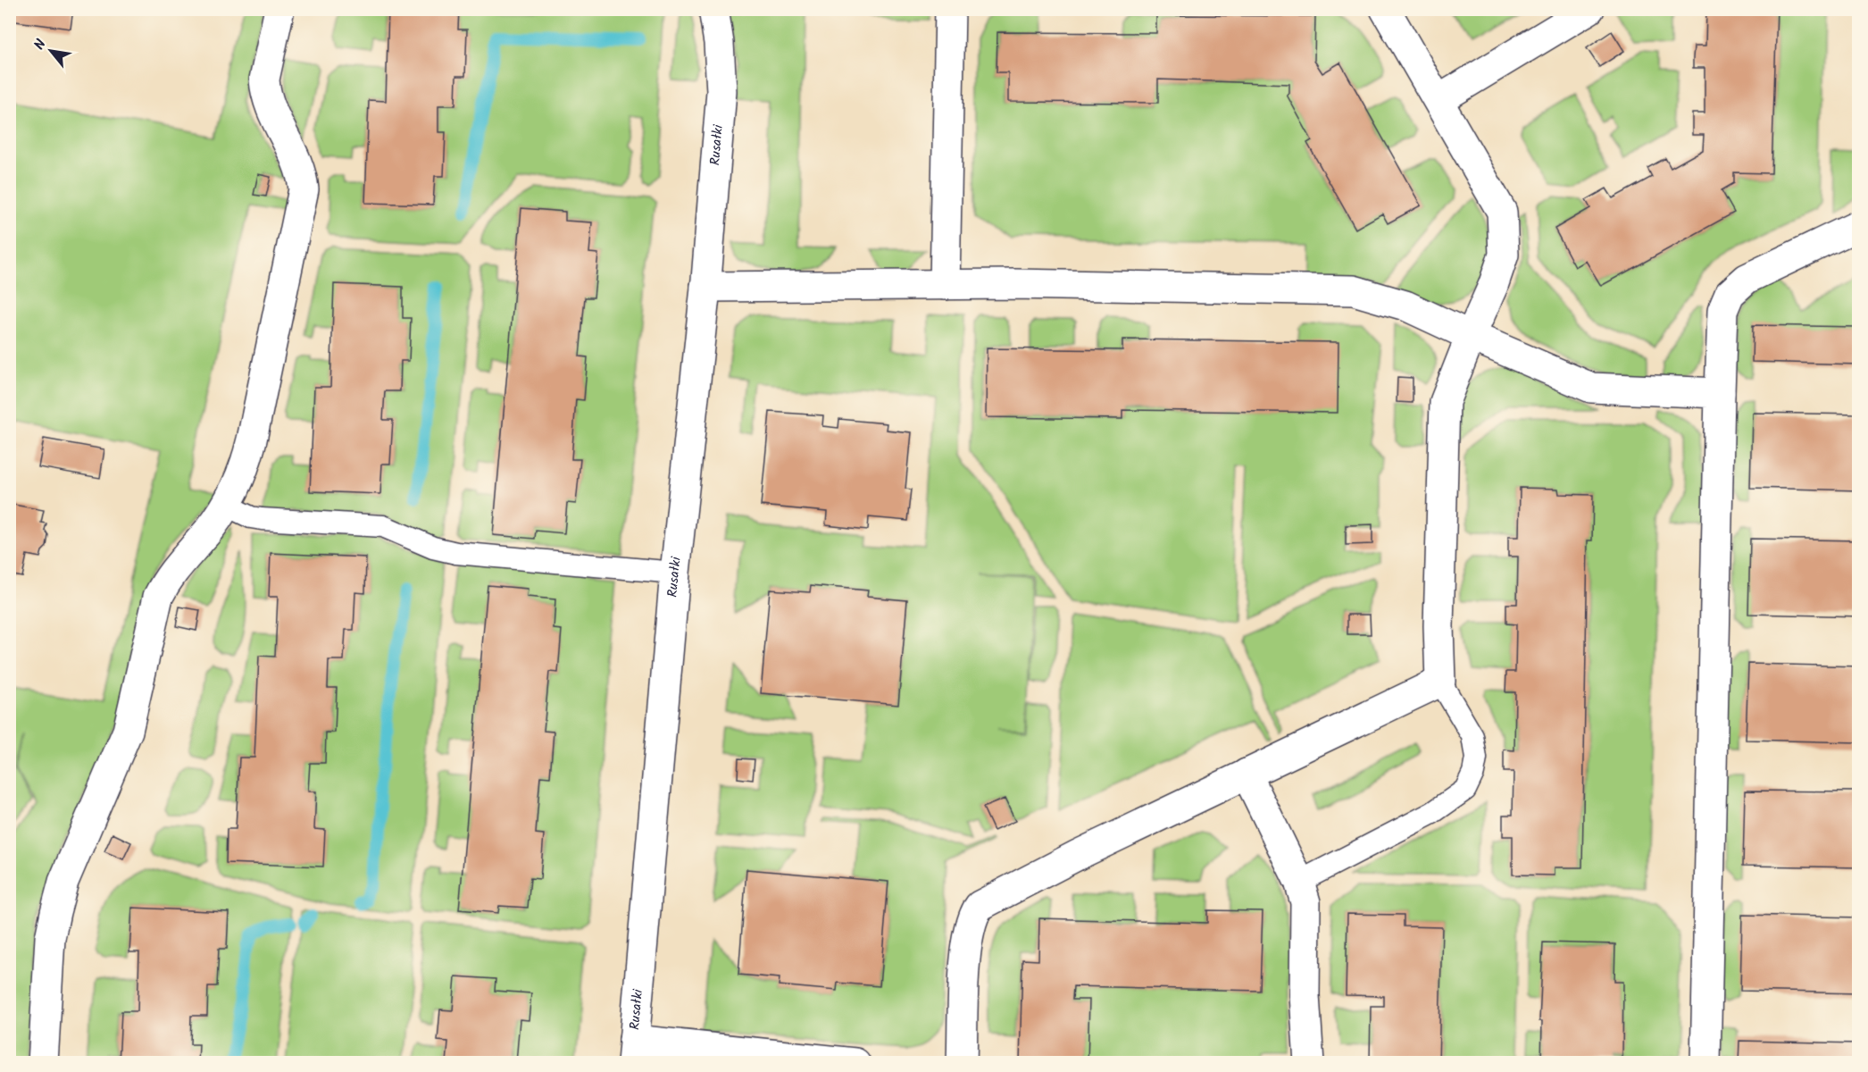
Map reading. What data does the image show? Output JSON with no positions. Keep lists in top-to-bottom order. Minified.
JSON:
{"streets":{"street":["Rusałki"]},"north":"top left"}
